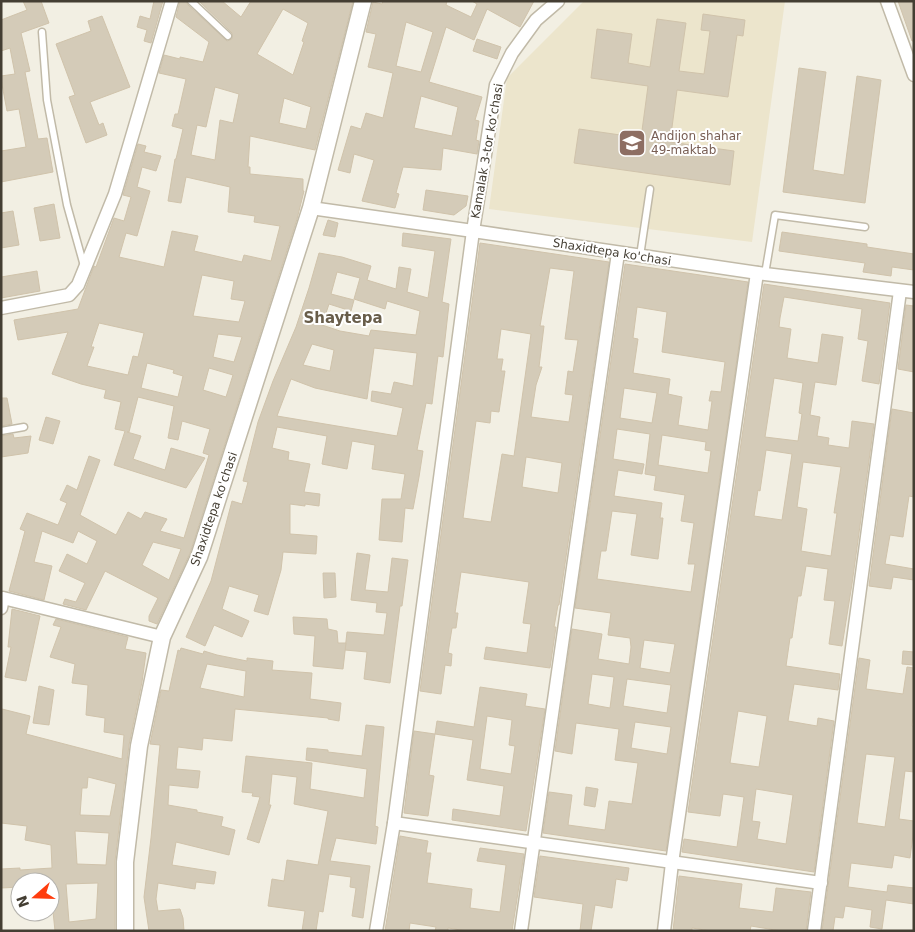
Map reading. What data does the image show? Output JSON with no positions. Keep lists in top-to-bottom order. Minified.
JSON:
{"streets":{"street":["Kamalak 3-tor koʻchasi","Shaxidtepa ko'chasi"]},"crossings":[["Kamalak 3-tor koʻchasi","Shaxidtepa ko'chasi"]],"districts":["Shaytepa"],"places":{"school or university":["Andijon shahar 49-maktab"]},"north":"left"}
